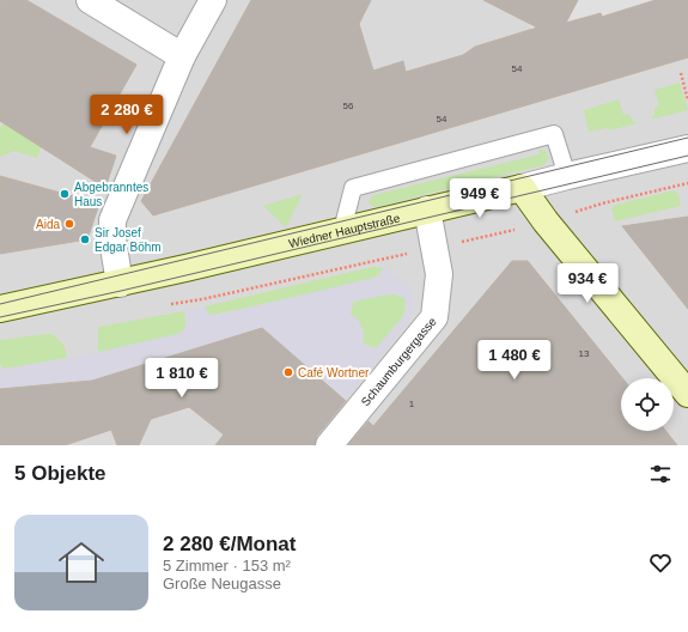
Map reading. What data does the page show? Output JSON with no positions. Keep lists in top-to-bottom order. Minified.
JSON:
{"streets":{"main road":["Wiedner Hauptstraße"],"street":["Schaumburgergasse"]},"crossings":[["Wiedner Hauptstraße","Schaumburgergasse"]],"places":["Abgebranntes Haus","Aida","Sir Josef Edgar Böhm","Café Wortner"],"house_numbers":["54","56","54","13","1"],"page":{"price":["2 280 €","949 €","934 €","1 480 €","1 810 €"],"heading":"5 Objekte","list":[{"name":"2 280 €/Monat","note":"5 Zimmer · 153 m² · Große Neugasse"}]}}
